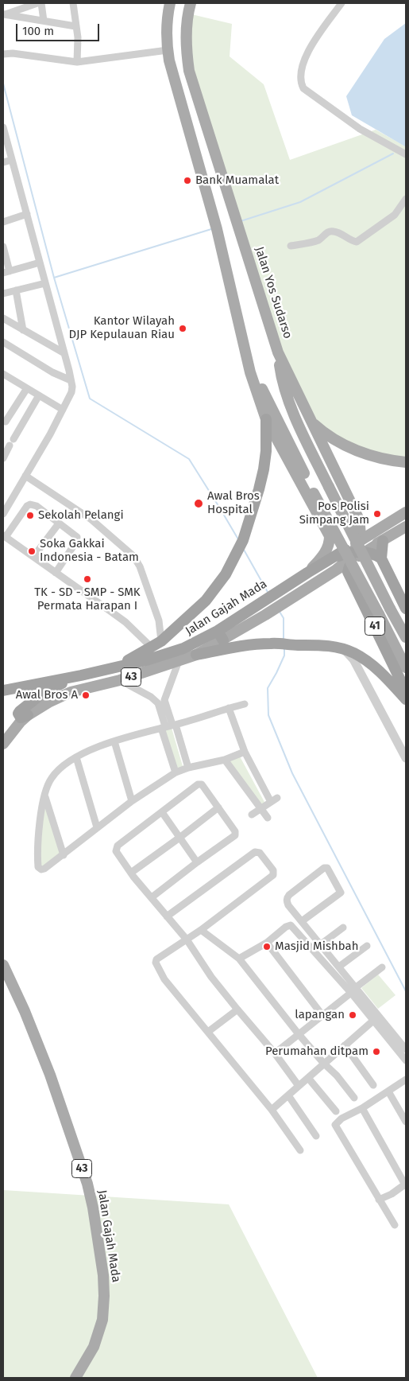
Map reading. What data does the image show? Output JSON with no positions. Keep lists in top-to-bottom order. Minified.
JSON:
{"streets":{"highway":["Jalan Gajah Mada","41","43"],"main road":["Jalan Yos Sudarso"]},"crossings":[["Jalan Yos Sudarso","Jalan Gajah Mada"],["Jalan Yos Sudarso","41"],["Jalan Gajah Mada","41"]],"places":["Bank Muamalat","Kantor Wilayah DJP Kepulauan Riau","Awal Bros Hospital","Pos Polisi Simpang Jam","Sekolah Pelangi","Soka Gakkai Indonesia - Batam","TK - SD - SMP - SMK Permata Harapan I","Awal Bros A","Masjid Mishbah","lapangan","Perumahan ditpam"],"scale_bar":"100 m"}
